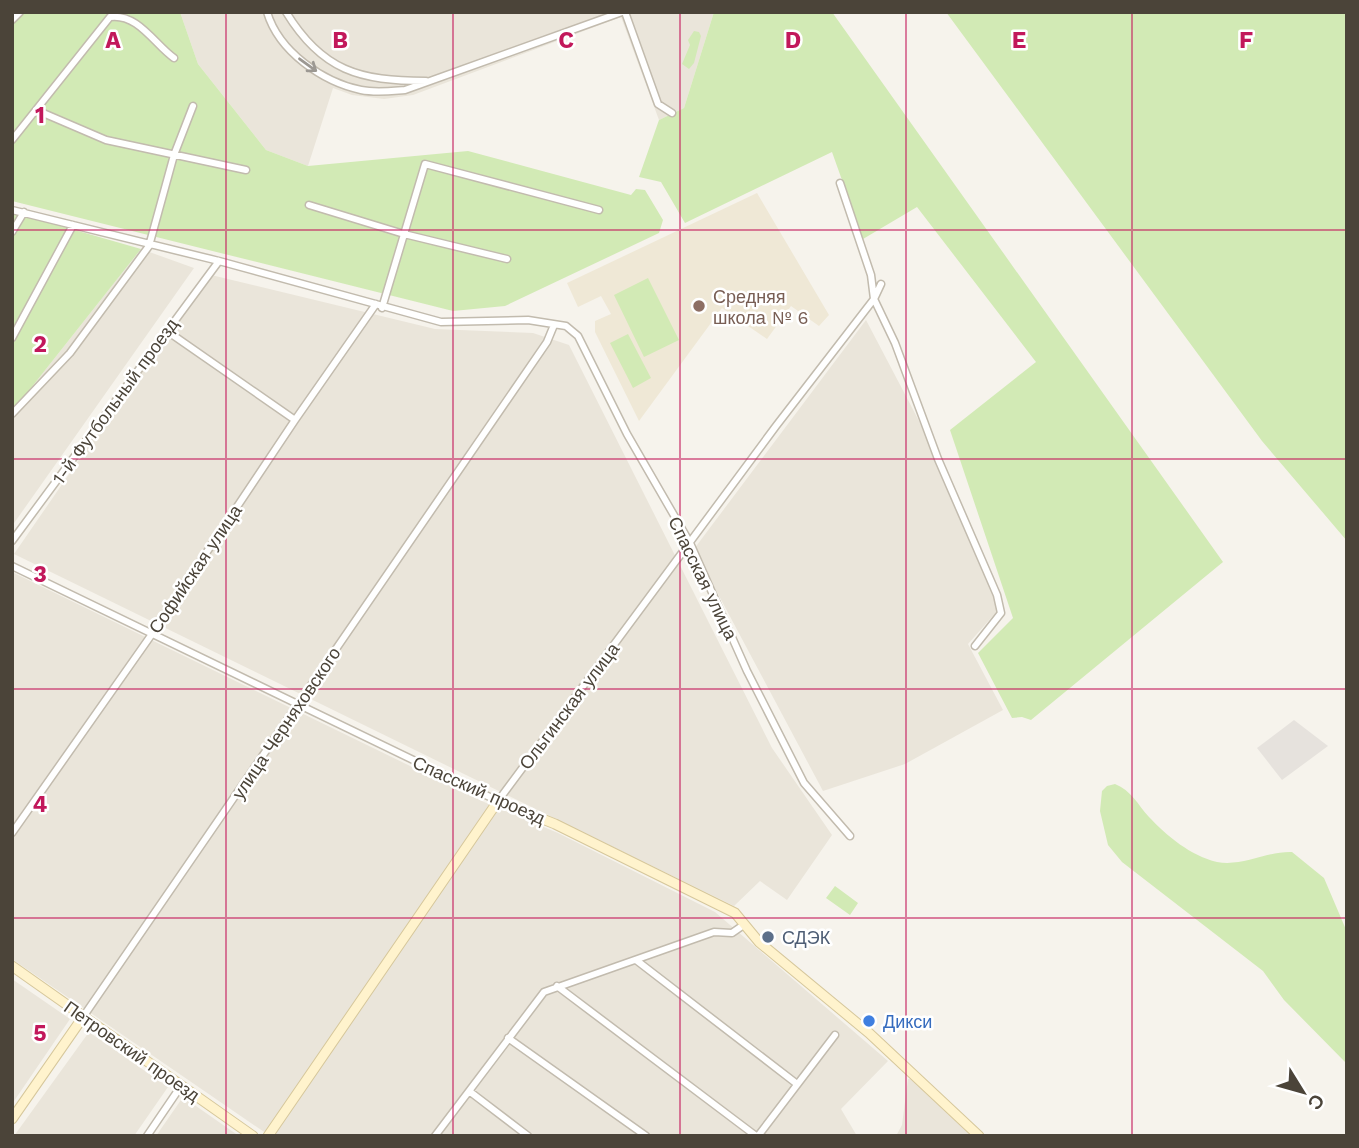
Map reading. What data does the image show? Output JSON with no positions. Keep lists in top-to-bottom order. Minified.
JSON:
{"streets":{"street":["1-й Футбольный проезд","Софийская улица","Спасская улица","Ольгинская улица","улица Черняховского","Спасский проезд","Петровский проезд"]},"crossings":[["Софийская улица","Спасский проезд"],["Спасская улица","Ольгинская улица"],["Спасская улица","улица Черняховского"],["Ольгинская улица","Спасский проезд"],["улица Черняховского","Спасский проезд"],["улица Черняховского","Петровский проезд"]],"places":["Средняя школа № 6","СДЭК","Дикси"],"north":"bottom right","grid":{"columns":["A","B","C","D","E","F"],"rows":["1","2","3","4","5"]}}
